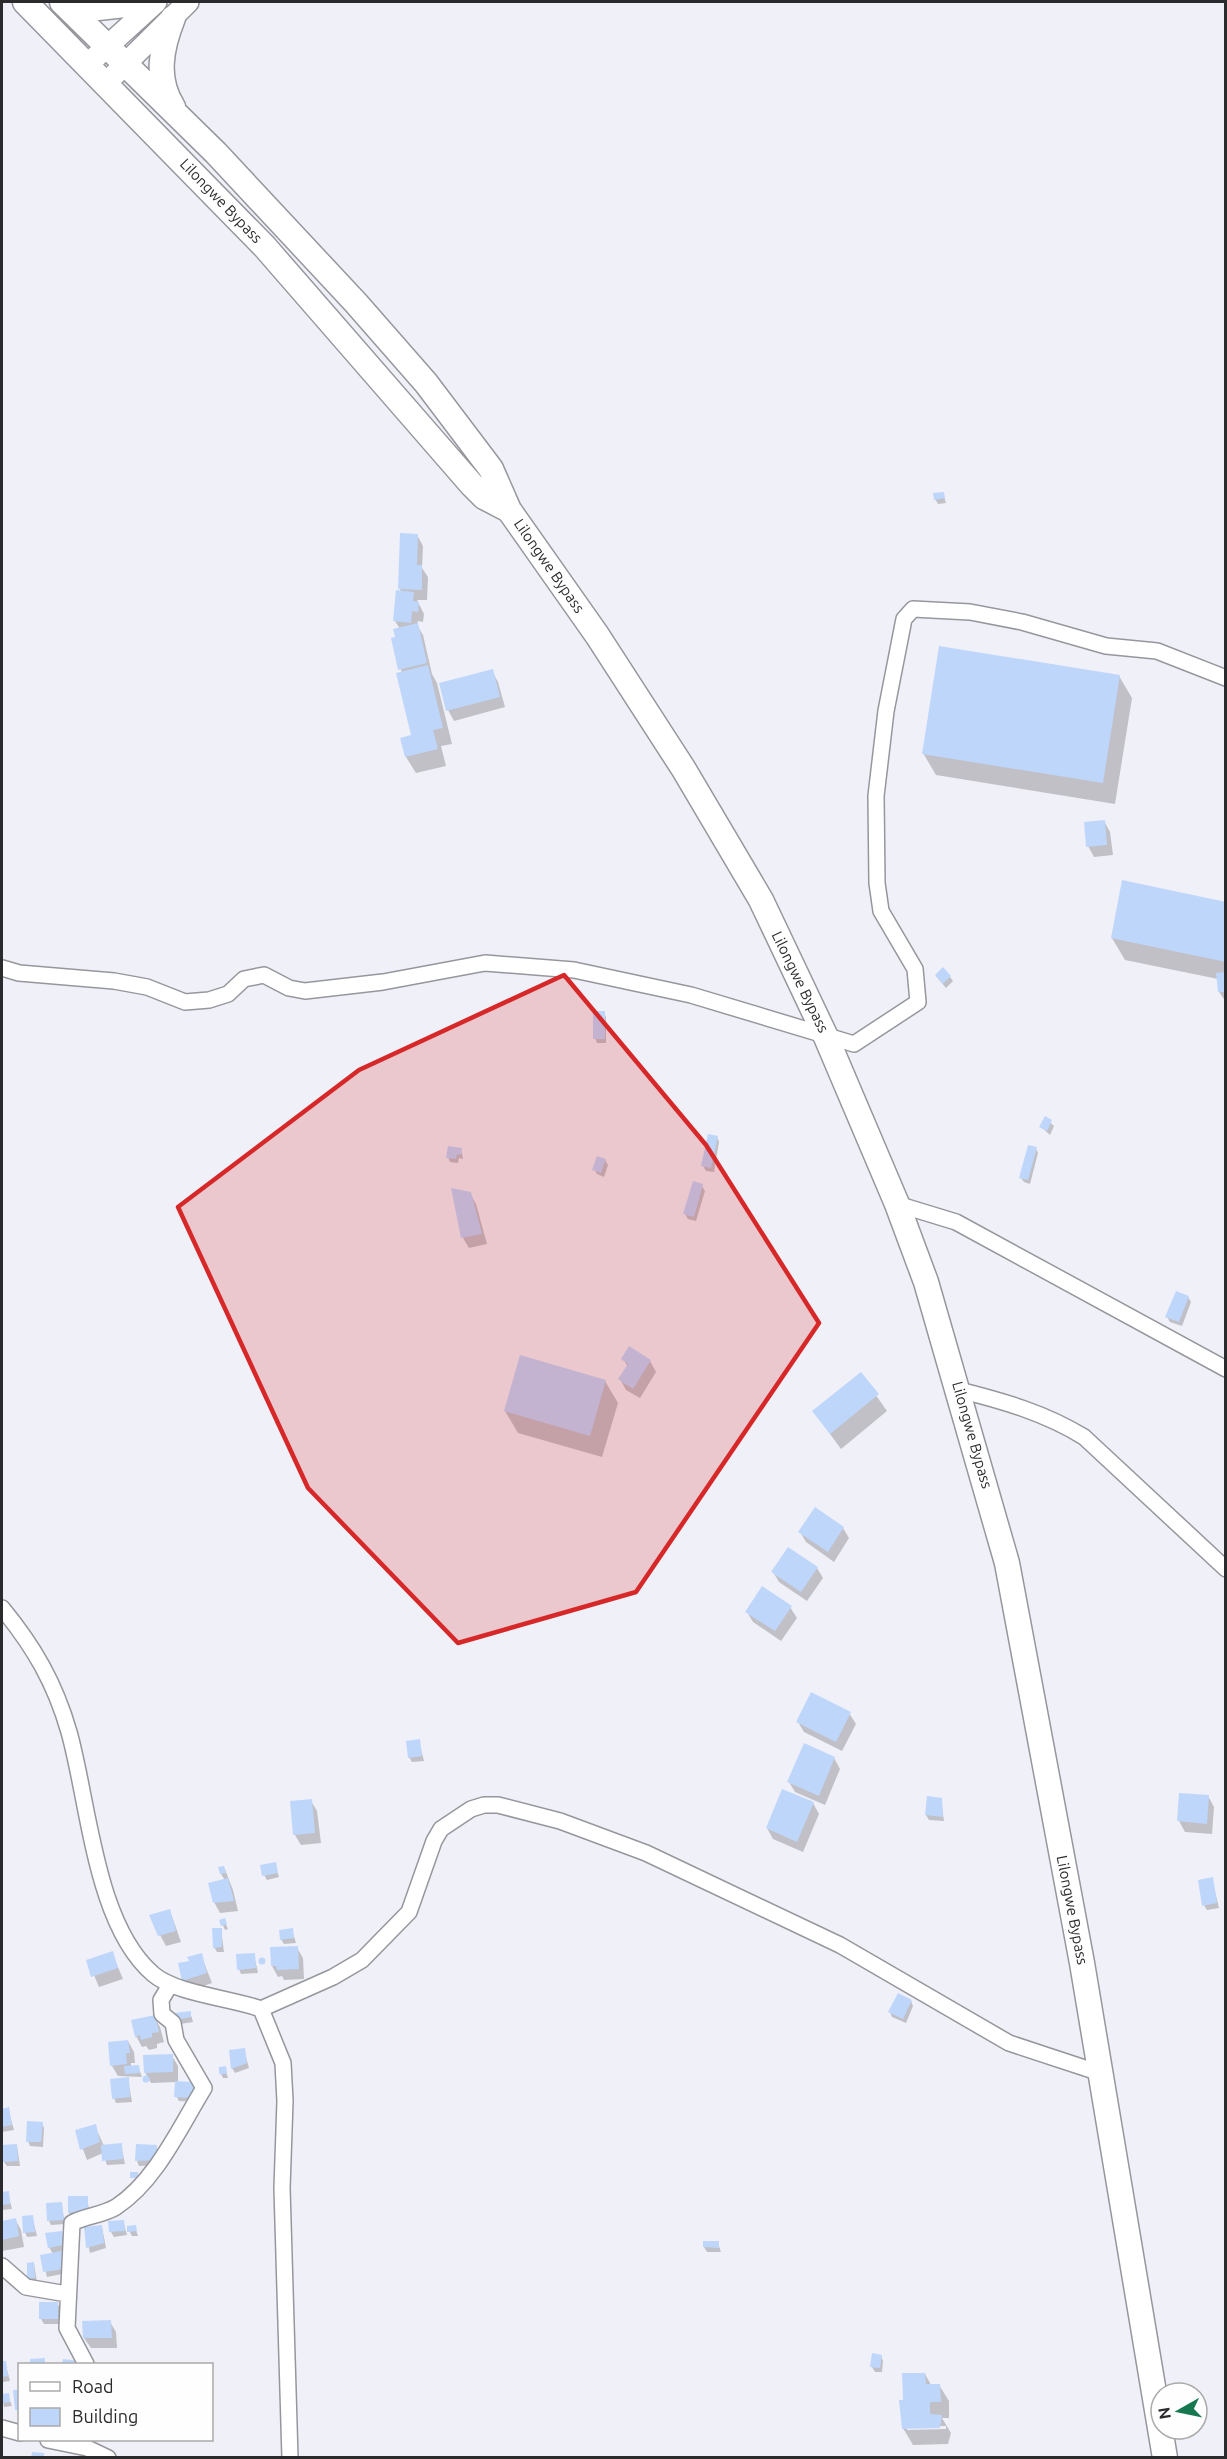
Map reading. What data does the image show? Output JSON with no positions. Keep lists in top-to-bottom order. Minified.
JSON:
{"streets":{"main road":["Lilongwe Bypass"]},"legend":["Road","Building"],"north":"left"}
